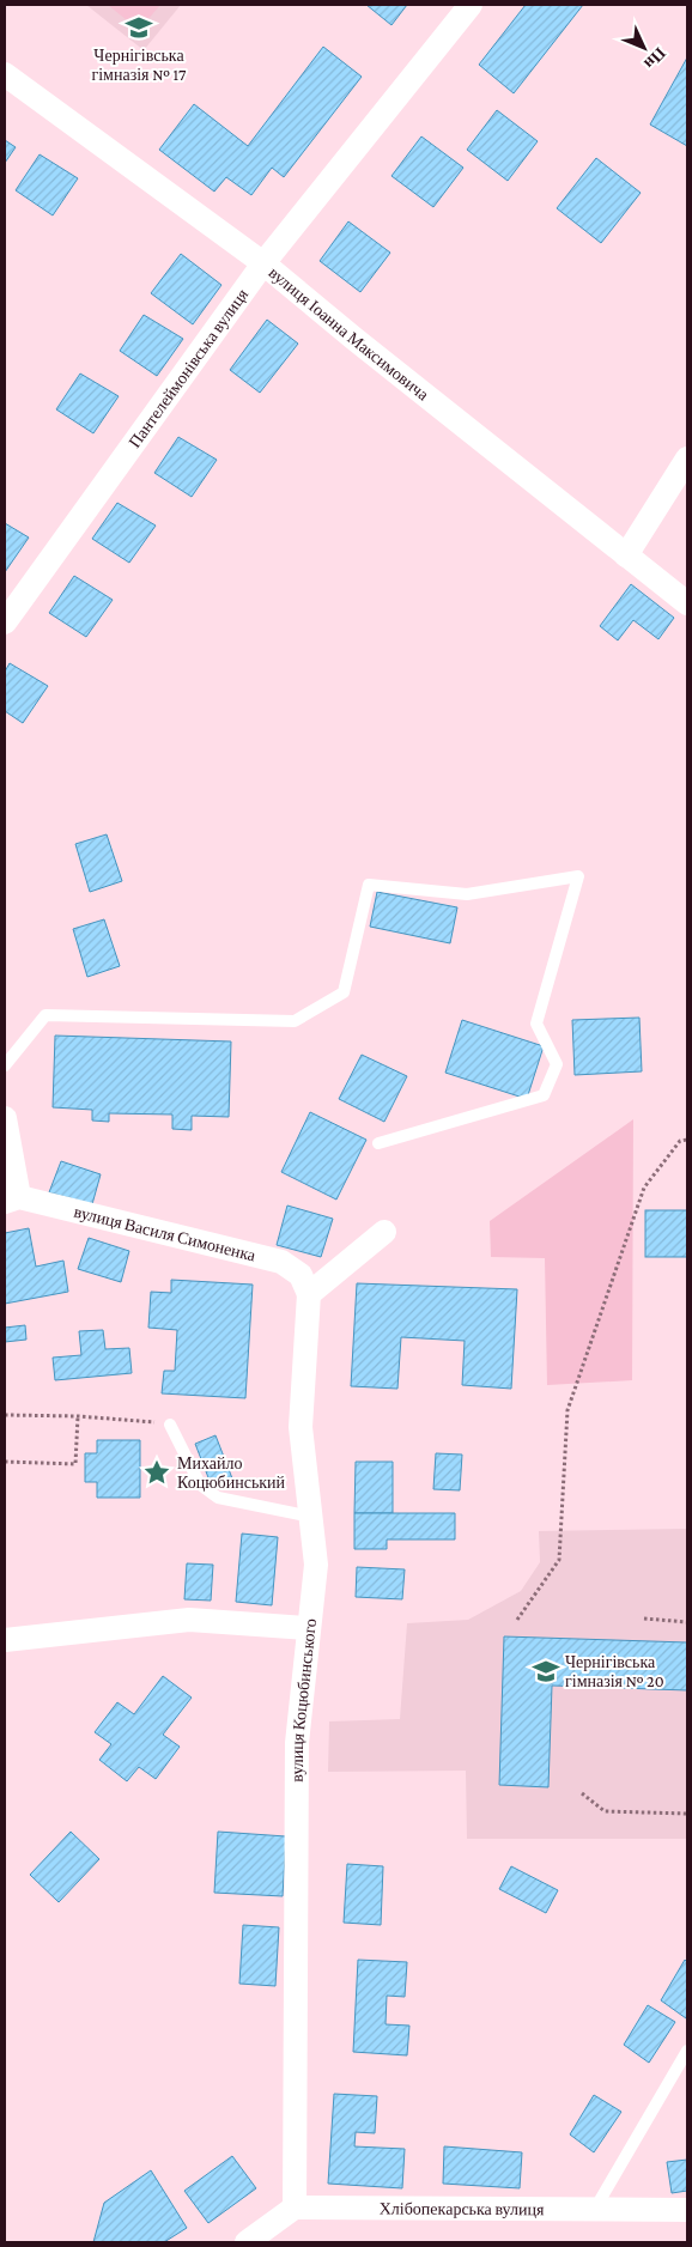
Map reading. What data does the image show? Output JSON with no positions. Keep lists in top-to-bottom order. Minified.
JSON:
{"streets":{"street":["вулиця Іоанна Максимовича","Пантелеймонівська вулиця","вулиця Василя Симоненка","вулиця Коцюбинського","Хлібопекарська вулиця"]},"crossings":[["вулиця Іоанна Максимовича","Пантелеймонівська вулиця"],["вулиця Василя Симоненка","вулиця Коцюбинського"],["вулиця Коцюбинського","Хлібопекарська вулиця"]],"places":{"school or university":["Чернігівська гімназія № 17","Чернігівська гімназія № 20"],"place":["Михайло Коцюбинський"]},"north":"bottom right"}
